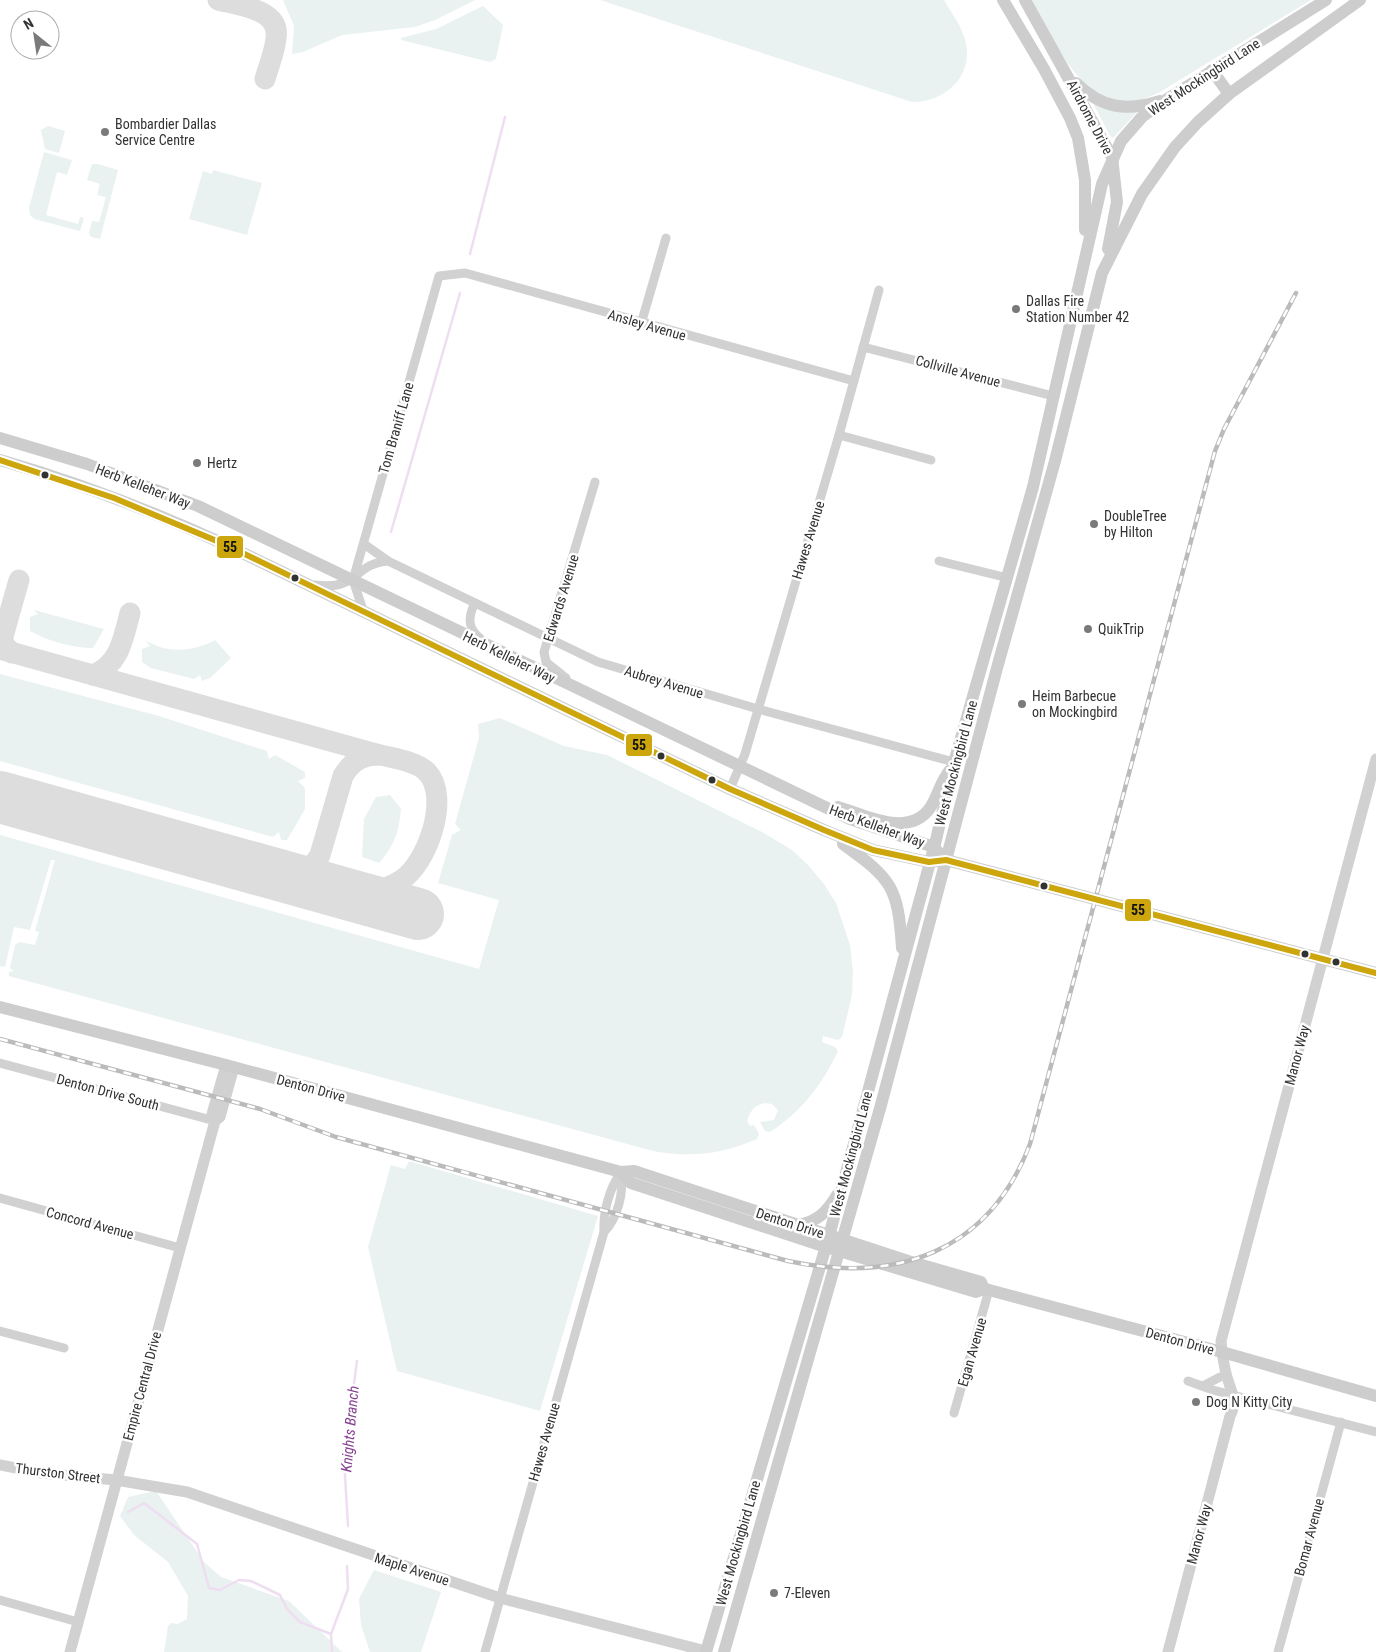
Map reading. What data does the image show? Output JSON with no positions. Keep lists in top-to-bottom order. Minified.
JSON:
{"streets":{"main road":["West Mockingbird Lane","Airdrome Drive","Herb Kelleher Way","Denton Drive"],"street":["Ansley Avenue","Collville Avenue","Tom Braniff Lane","Hawes Avenue","Edwards Avenue","Aubrey Avenue","Manor Way","Denton Drive South","Concord Avenue","Egan Avenue","Empire Central Drive","Thurston Street","Bomar Avenue","Maple Avenue"]},"crossings":[["West Mockingbird Lane","Airdrome Drive"],["West Mockingbird Lane","Collville Avenue"],["West Mockingbird Lane","Herb Kelleher Way"],["West Mockingbird Lane","Aubrey Avenue"],["West Mockingbird Lane","Denton Drive"],["West Mockingbird Lane","Maple Avenue"],["Ansley Avenue","Tom Braniff Lane"],["Ansley Avenue","Hawes Avenue"],["Collville Avenue","Hawes Avenue"],["Tom Braniff Lane","Herb Kelleher Way"],["Tom Braniff Lane","Aubrey Avenue"],["Herb Kelleher Way","Hawes Avenue"],["Herb Kelleher Way","Edwards Avenue"],["Hawes Avenue","Aubrey Avenue"],["Hawes Avenue","Denton Drive"],["Hawes Avenue","Maple Avenue"],["Edwards Avenue","Aubrey Avenue"],["Manor Way","Denton Drive"],["Denton Drive","Egan Avenue"],["Denton Drive","Empire Central Drive"],["Denton Drive South","Empire Central Drive"],["Concord Avenue","Empire Central Drive"],["Empire Central Drive","Thurston Street"],["Empire Central Drive","Maple Avenue"],["Thurston Street","Maple Avenue"]],"water":["Knights Branch"],"places":["Bombardier Dallas Service Centre","Dallas Fire Station Number 42","Hertz","DoubleTree by Hilton","QuikTrip","Heim Barbecue on Mockingbird","Dog N Kitty City","7-Eleven"],"lines":["transit line 55"],"north":"top left"}
